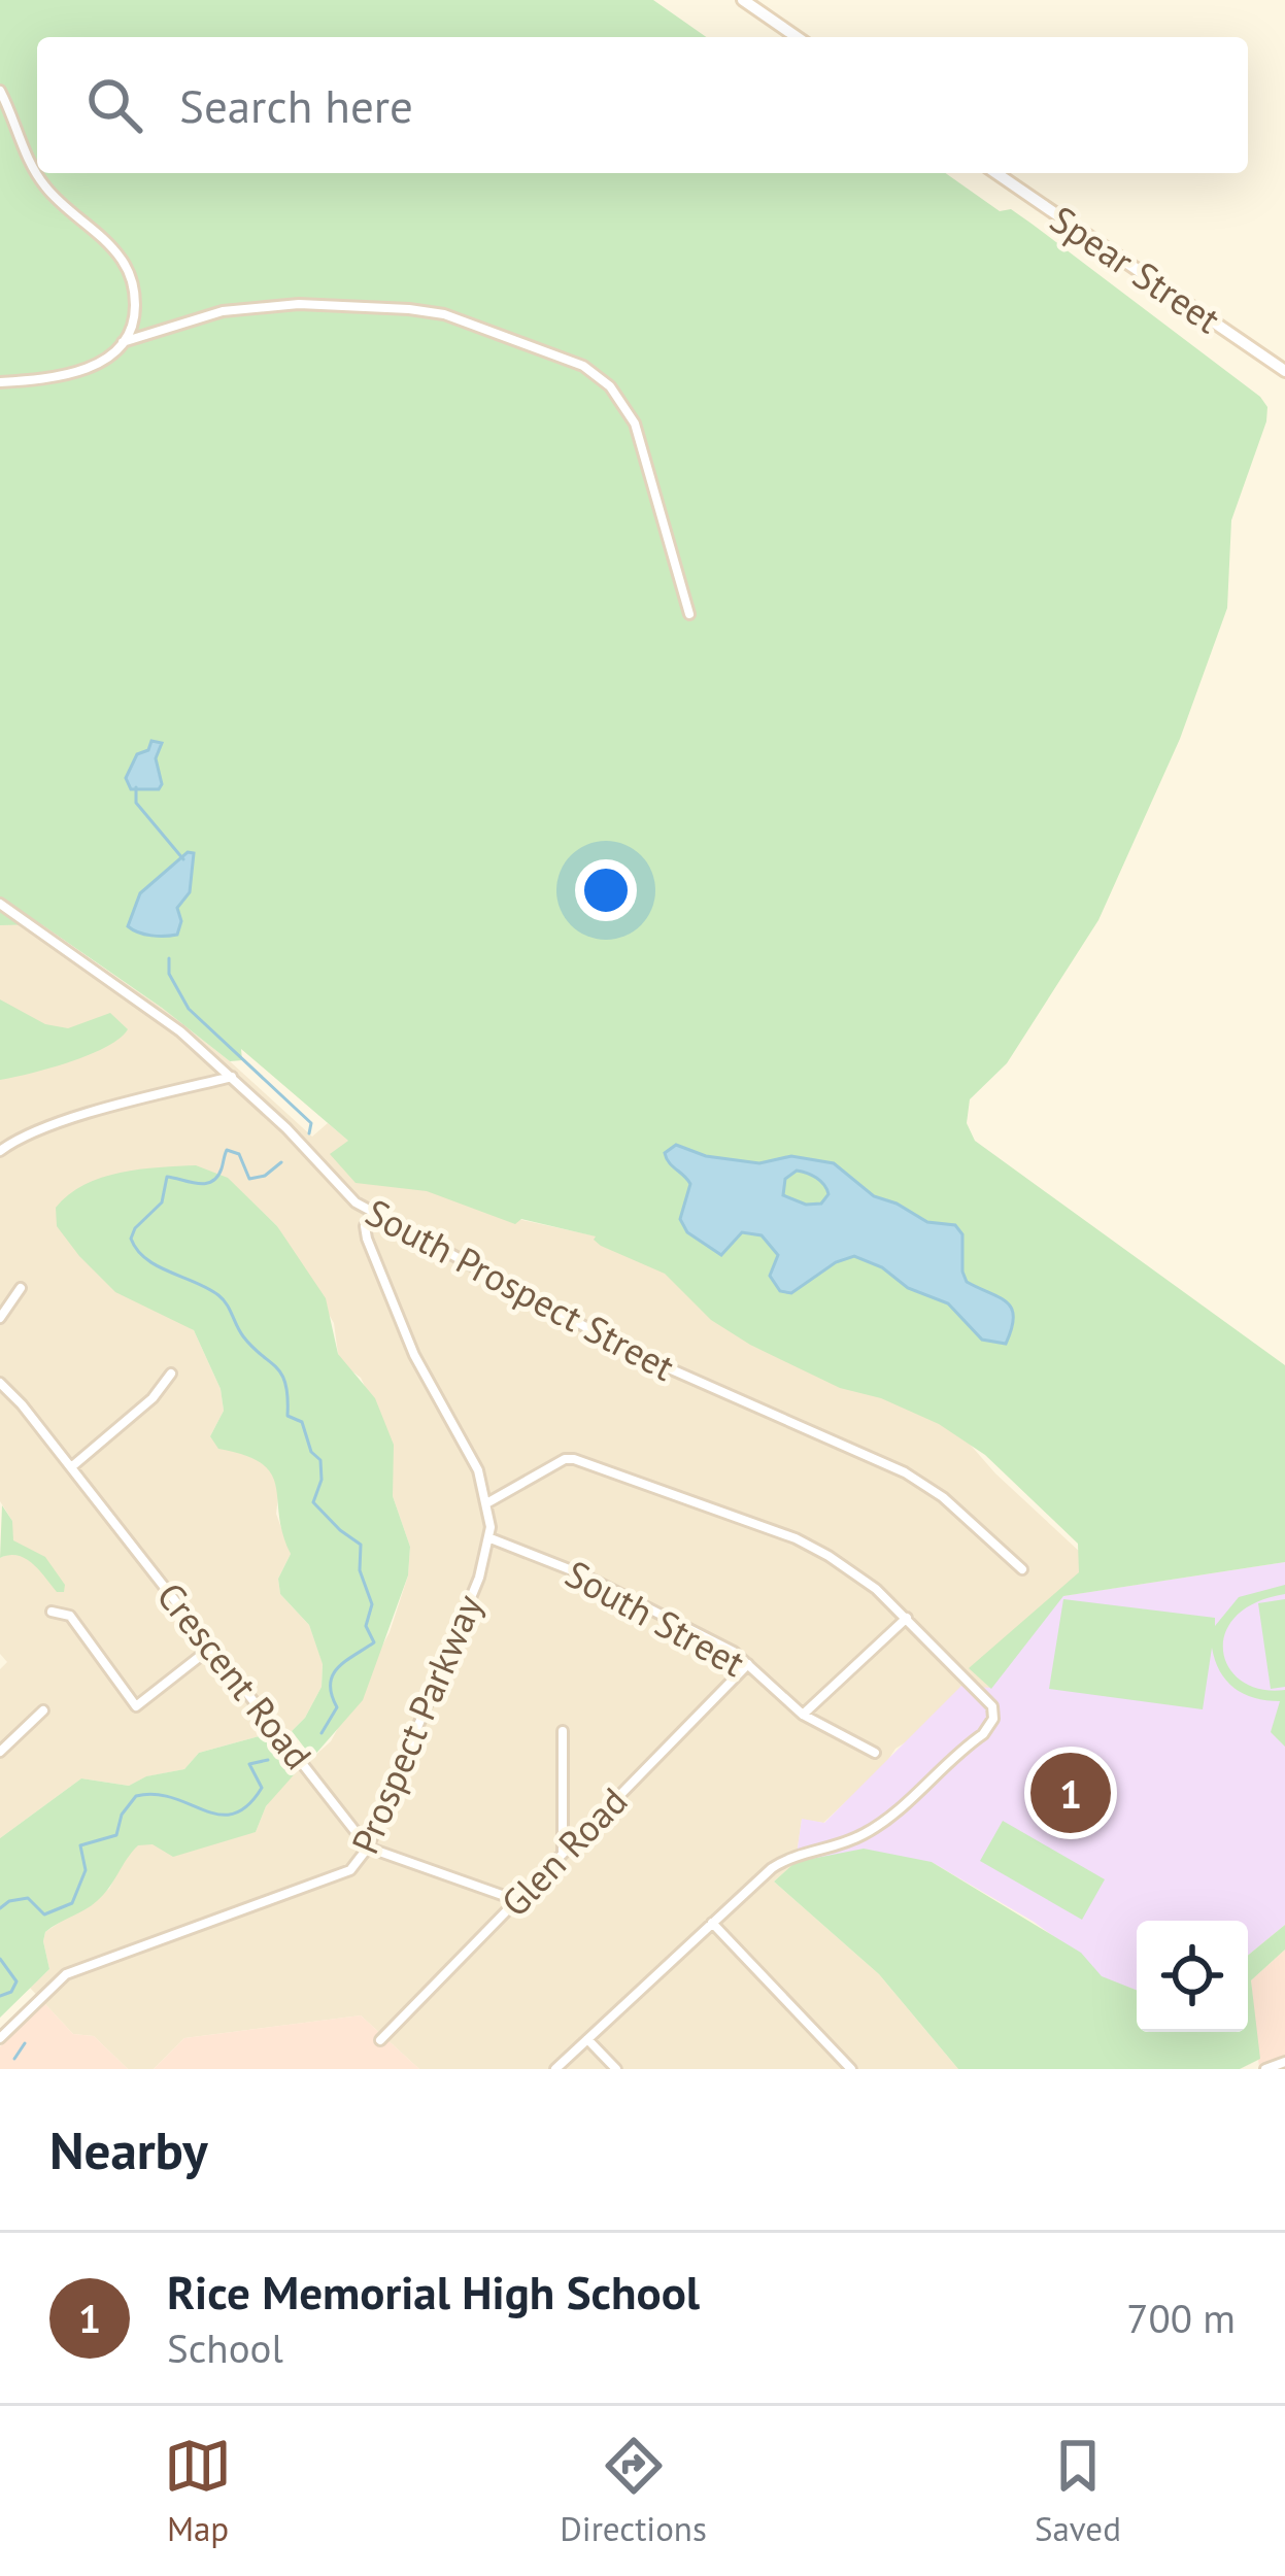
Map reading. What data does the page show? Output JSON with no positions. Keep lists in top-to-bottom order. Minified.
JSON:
{"streets":{"main road":["Spear Street"],"street":["South Prospect Street","South Street","Crescent Road","Prospect Parkway","Glen Road"]},"crossings":[["South Prospect Street","Prospect Parkway"],["South Street","Prospect Parkway"],["South Street","Glen Road"],["Crescent Road","Prospect Parkway"]],"page":{"search":"Search here","pins":"1","heading":"Nearby","list":[{"mark":"1","name":"Rice Memorial High School","note":"School","value":"700 m"}],"nav":["Map","Directions","Saved"]}}
